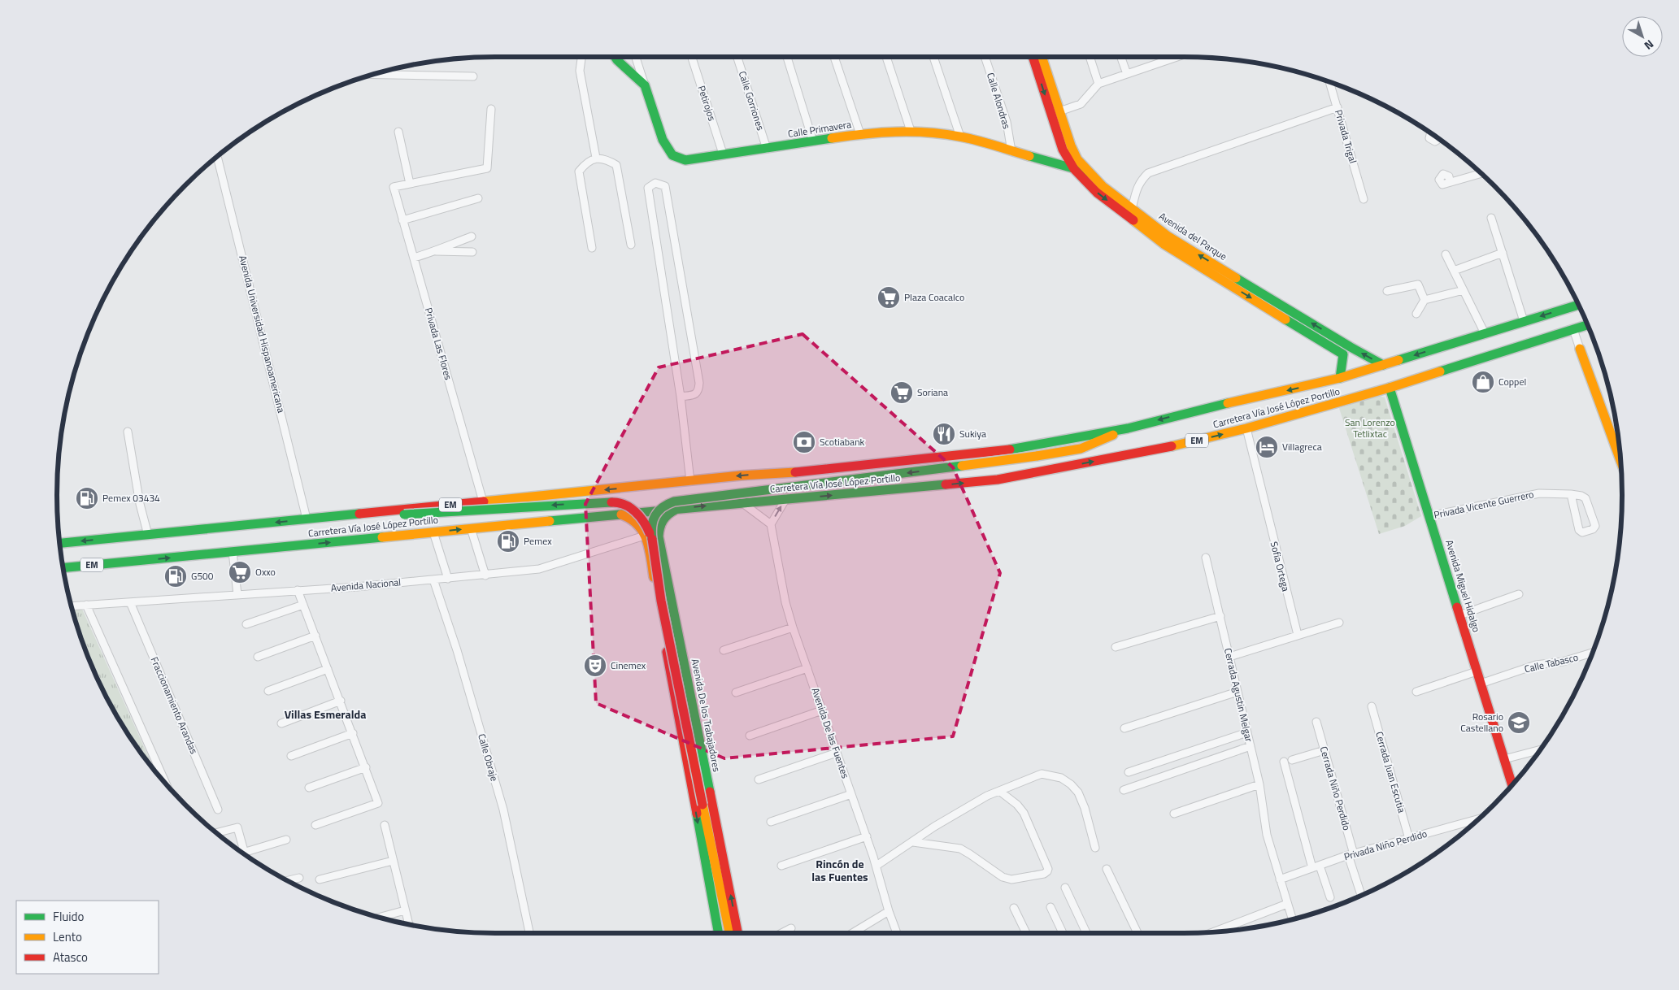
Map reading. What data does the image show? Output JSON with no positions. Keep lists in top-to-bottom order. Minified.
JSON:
{"streets":{"main road":["Calle Primavera","Avenida del Parque","Carretera Vía José López Portillo","EM","Avenida Miguel Hidalgo","Avenida De los Trabajadores"],"street":["Calle Gorriones","Calle Alondras","Petirojos","Privada Trigal","Avenida Universidad Hispanoamericana","Privada Las Flores","Privada Vicente Guerrero","Sofia Ortega","Avenida Nacional","Calle Tabasco","Cerrada Agustin Melgar","Fraccionamiento Arandas","Avenida De las Fuentes","Calle Obraje","Cerrada Juan Escutia","Cerrada Niño Perdido","Privada Niño Perdido"]},"crossings":[["Calle Gorriones","Calle Primavera"],["Calle Alondras","Calle Primavera"],["Petirojos","Calle Primavera"],["Calle Primavera","Avenida del Parque"],["Avenida del Parque","Carretera Vía José López Portillo"],["Avenida Universidad Hispanoamericana","Carretera Vía José López Portillo"],["Privada Las Flores","Carretera Vía José López Portillo"],["Carretera Vía José López Portillo","Sofia Ortega"],["Carretera Vía José López Portillo","Avenida Miguel Hidalgo"],["Privada Vicente Guerrero","Avenida Miguel Hidalgo"],["Avenida Nacional","Fraccionamiento Arandas"],["Avenida Nacional","Avenida De los Trabajadores"],["Avenida Nacional","Calle Obraje"],["Avenida Miguel Hidalgo","Calle Tabasco"],["Cerrada Agustin Melgar","Privada Niño Perdido"],["Cerrada Juan Escutia","Privada Niño Perdido"],["Cerrada Niño Perdido","Privada Niño Perdido"]],"districts":["Villas Esmeralda","Rincón de las Fuentes"],"parks":["San Lorenzo Tetlixtac"],"places":{"supermarket":["Plaza Coacalco","Soriana","Oxxo"],"shop":["Coppel"],"restaurant":["Sukiya"],"bank":["Scotiabank"],"hotel":["Villagreca"],"fuel station":["Pemex 03434","Pemex","G500"],"theatre":["Cinemex"],"school or university":["Rosario Castellano"]},"legend":["Fluido","Lento","Atasco"],"north":"bottom right"}
